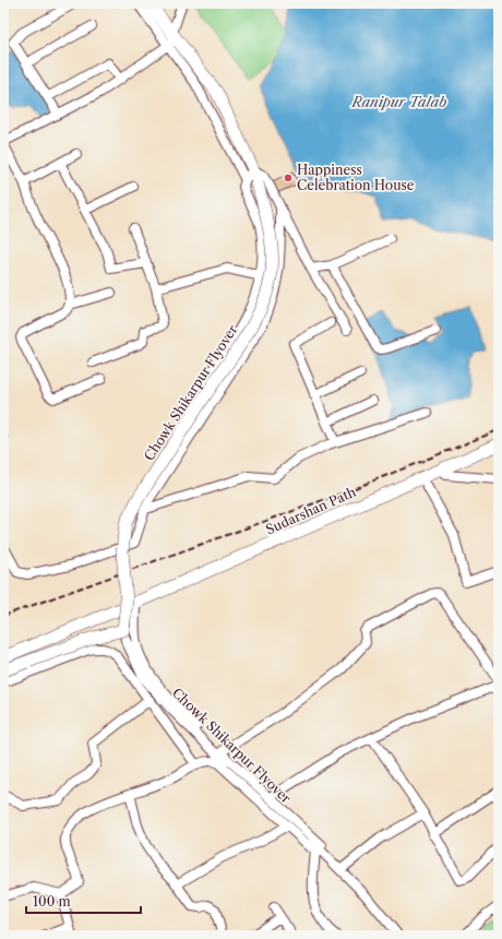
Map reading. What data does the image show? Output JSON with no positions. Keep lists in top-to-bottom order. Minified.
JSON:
{"streets":{"main road":["Chowk Shikarpur Flyover","Sudarshan Path"]},"water":["Ranipur Talab"],"places":["Happiness Celebration House"],"scale_bar":"100 m"}
